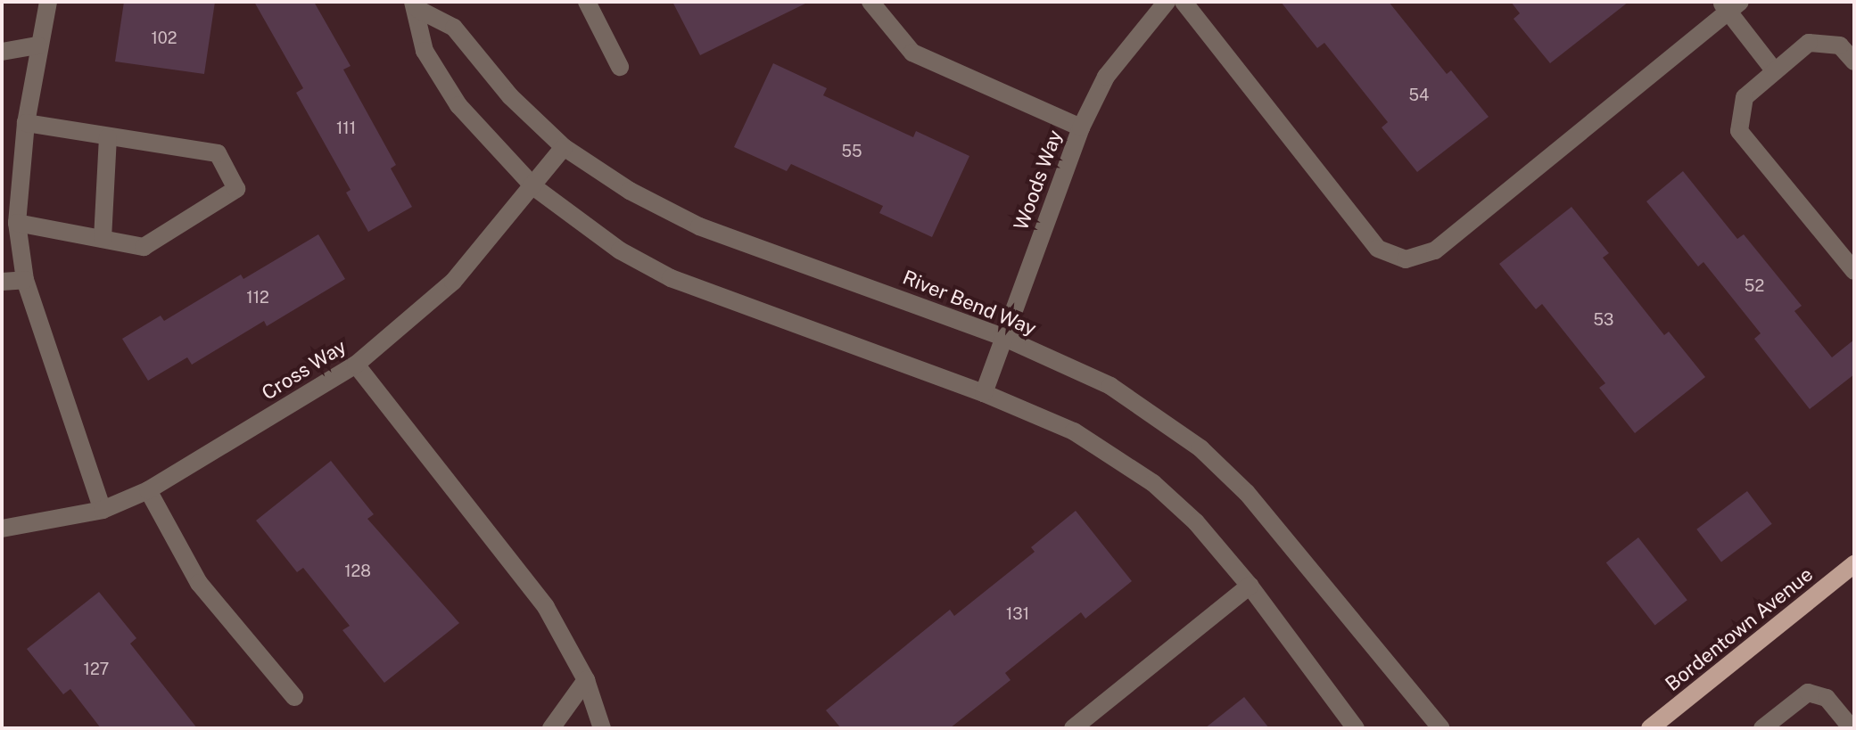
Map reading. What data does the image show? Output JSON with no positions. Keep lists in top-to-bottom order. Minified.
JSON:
{"streets":{"main road":["Bordentown Avenue"],"street":["Woods Way","River Bend Way","Cross Way"]},"crossings":[["Woods Way","River Bend Way"],["River Bend Way","Cross Way"]],"house_numbers":["102","54","111","55","52","112","53","128","131","127"]}
